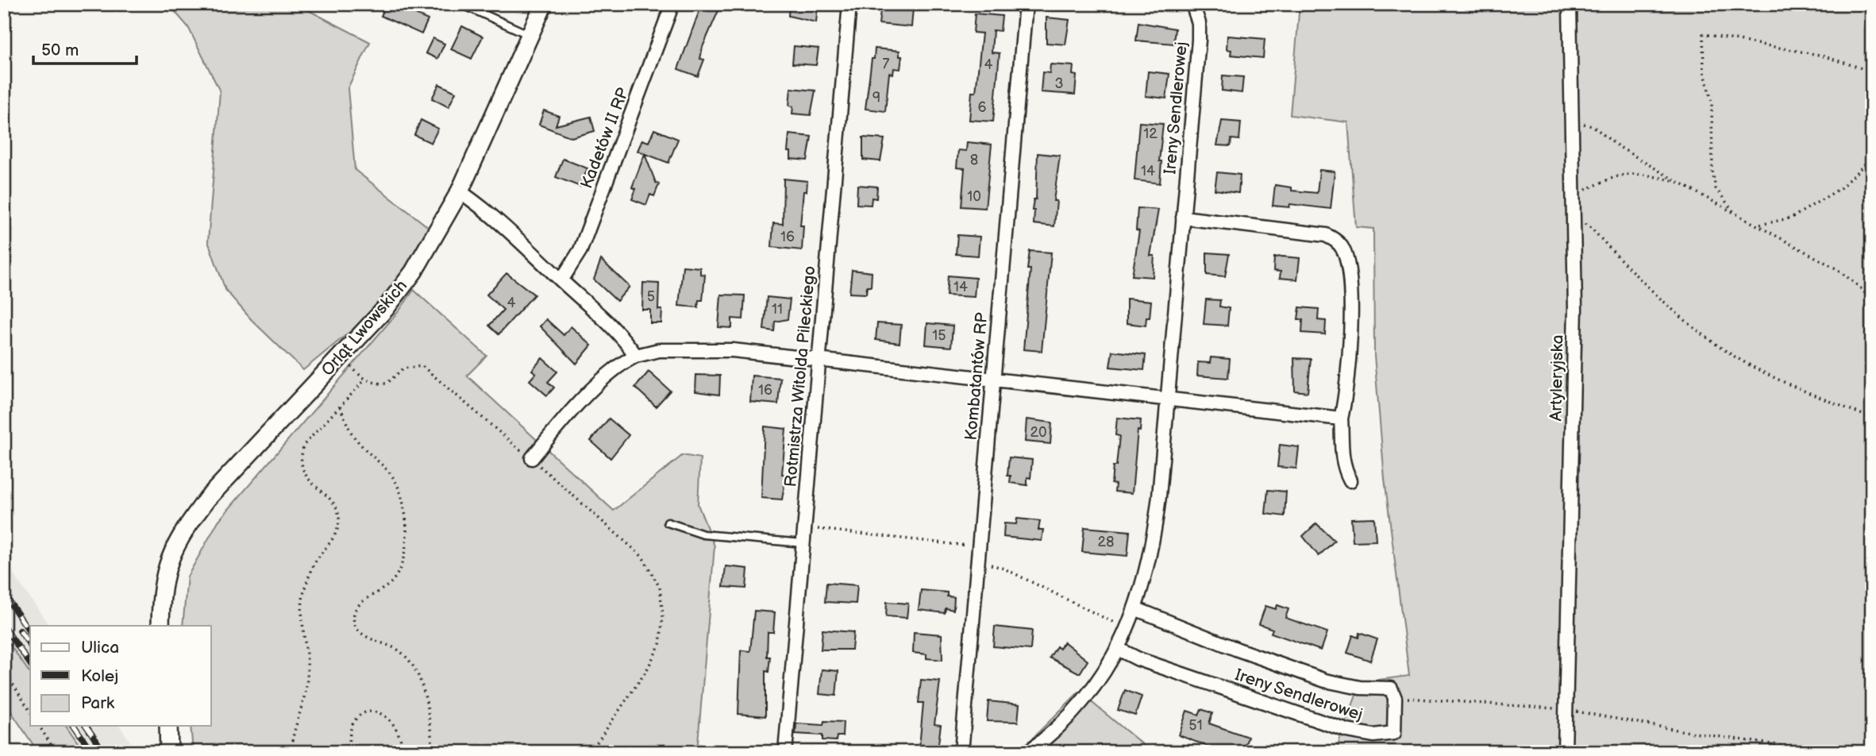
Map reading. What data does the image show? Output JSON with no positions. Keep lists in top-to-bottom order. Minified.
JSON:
{"streets":{"street":["Ireny Sendlerowej","Kadetów II RP","Orląt Lwowskich","Rotmistrza Witolda Pileckiego","Kombatantów RP","Artyleryjska"]},"house_numbers":["7","4","3","9","6","12","8","14","10","16","14","5","4","11","15","16","20","28","51"],"legend":["Ulica","Kolej","Park"],"scale_bar":"50 m"}
